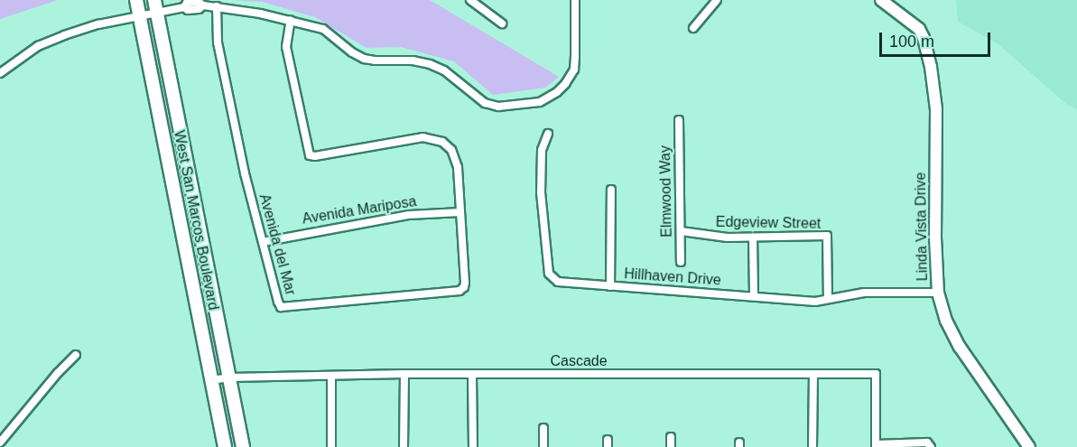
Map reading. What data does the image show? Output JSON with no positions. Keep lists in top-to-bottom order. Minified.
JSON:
{"streets":{"main road":["West San Marcos Boulevard"],"street":["Elmwood Way","Avenida Mariposa","Edgeview Street","Linda Vista Drive","Avenida del Mar","Hillhaven Drive","Cascade"]},"crossings":[["Elmwood Way","Edgeview Street"],["Avenida Mariposa","Avenida del Mar"],["West San Marcos Boulevard","Cascade"],["Edgeview Street","Hillhaven Drive"],["Linda Vista Drive","Hillhaven Drive"]],"scale_bar":"100 m"}
